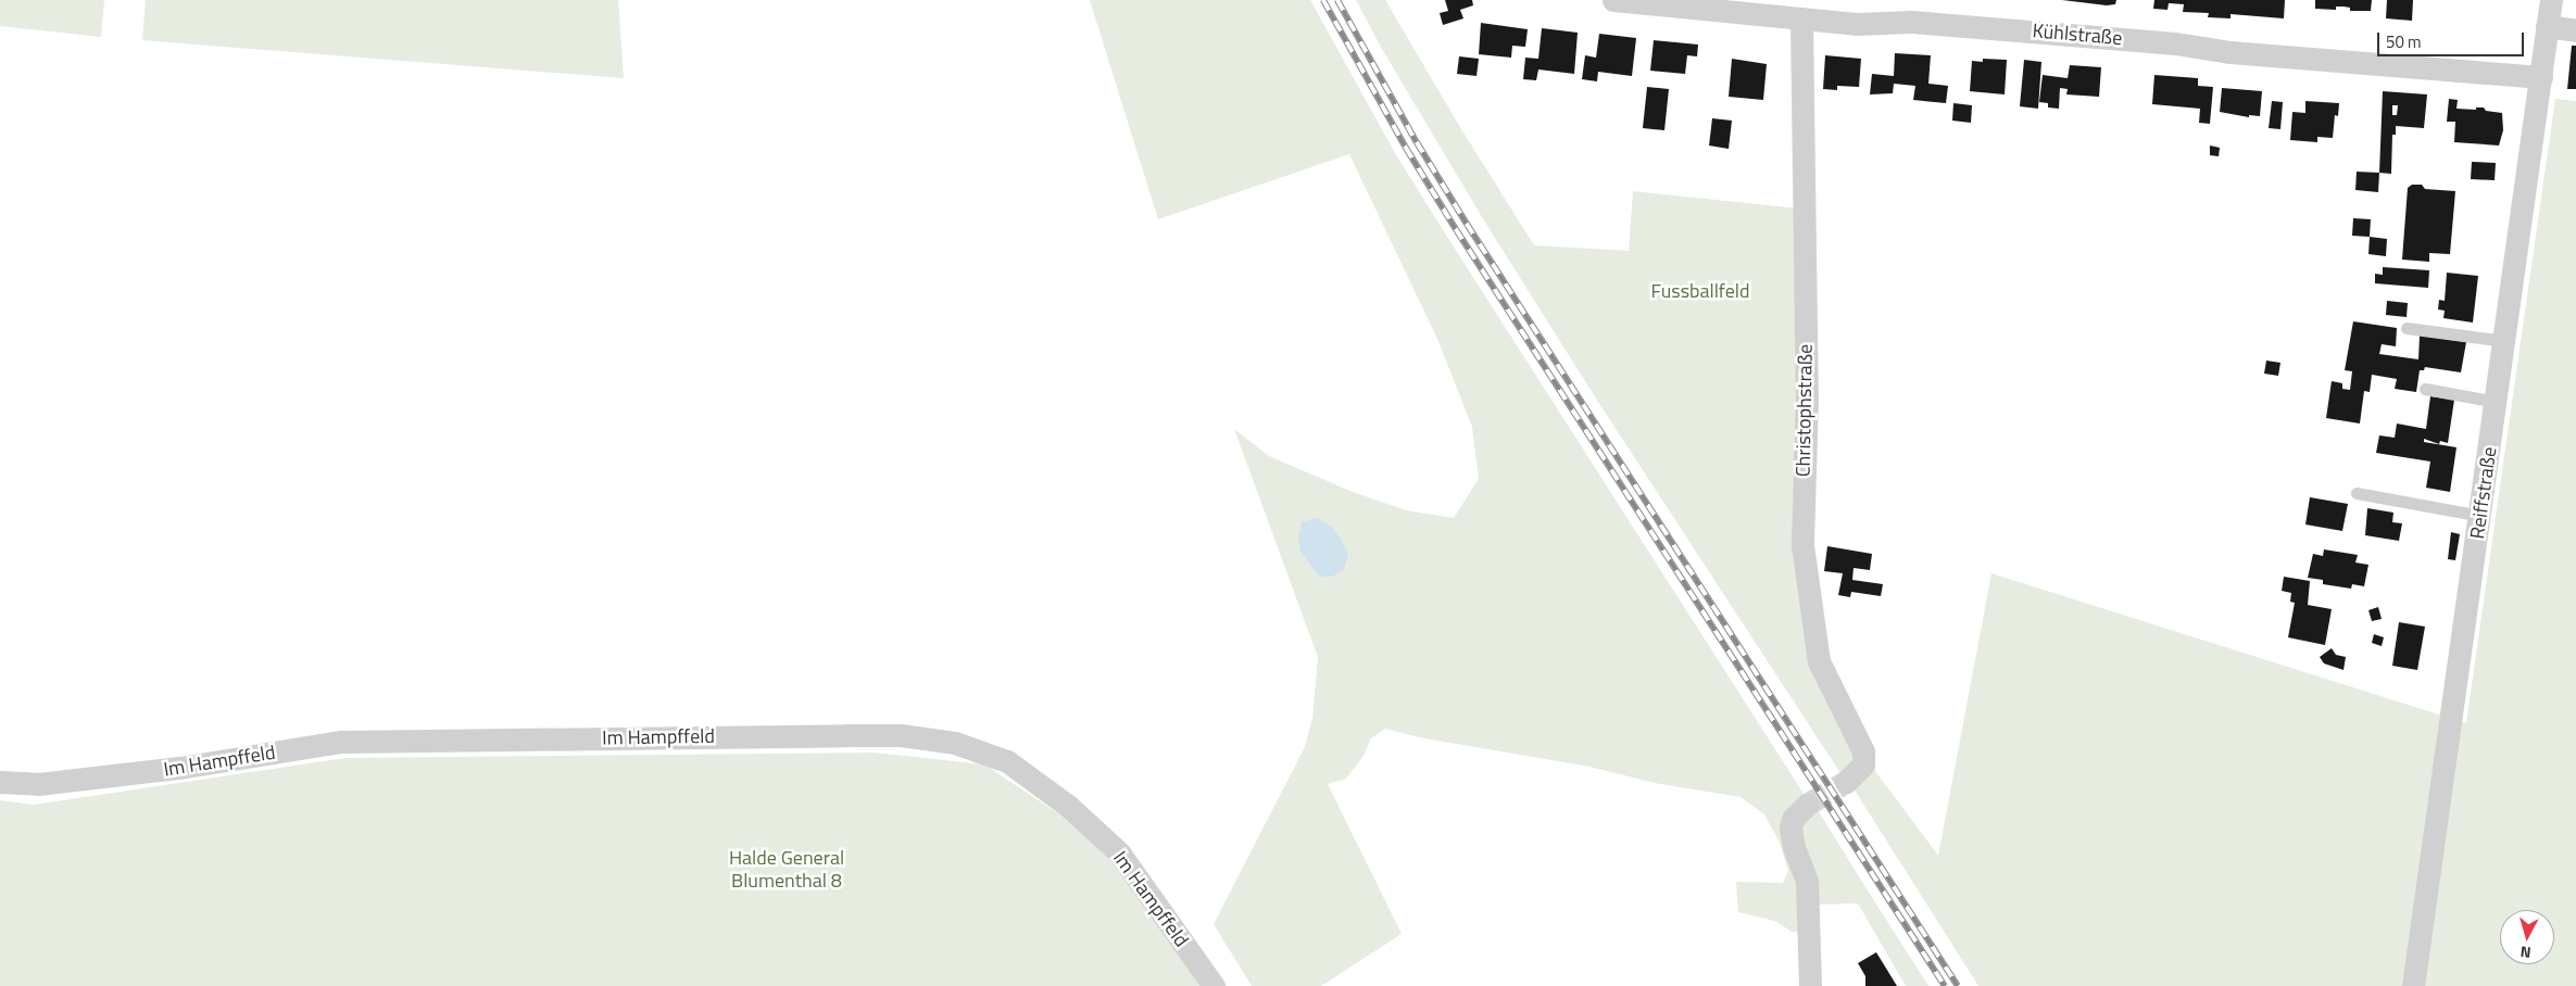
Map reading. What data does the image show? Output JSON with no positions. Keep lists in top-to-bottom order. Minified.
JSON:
{"streets":{"street":["Kühlstraße","Christophstraße","Reiffstraße","Im Hampffeld"]},"crossings":[["Kühlstraße","Christophstraße"],["Kühlstraße","Reiffstraße"]],"parks":["Fussballfeld","Halde General Blumenthal 8"],"scale_bar":"50 m","north":"bottom"}
